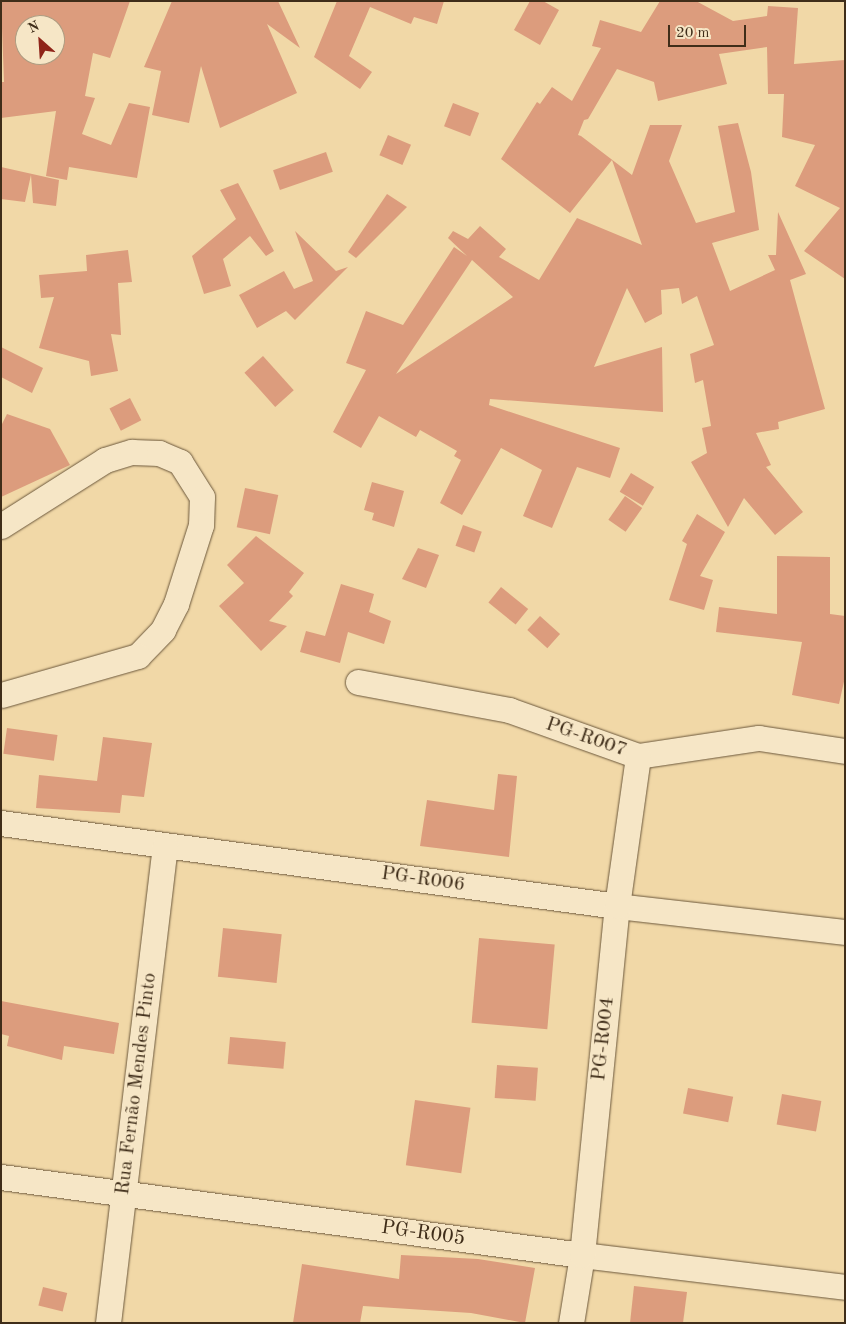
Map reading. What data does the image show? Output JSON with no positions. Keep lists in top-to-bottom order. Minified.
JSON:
{"streets":{"street":["PG-R007","PG-R006","PG-R004","Rua Fernão Mendes Pinto","PG-R005"]},"crossings":[["PG-R007","PG-R004"],["PG-R006","PG-R004"],["PG-R006","Rua Fernão Mendes Pinto"],["PG-R004","PG-R005"],["Rua Fernão Mendes Pinto","PG-R005"]],"scale_bar":"20 m","north":"top left"}
